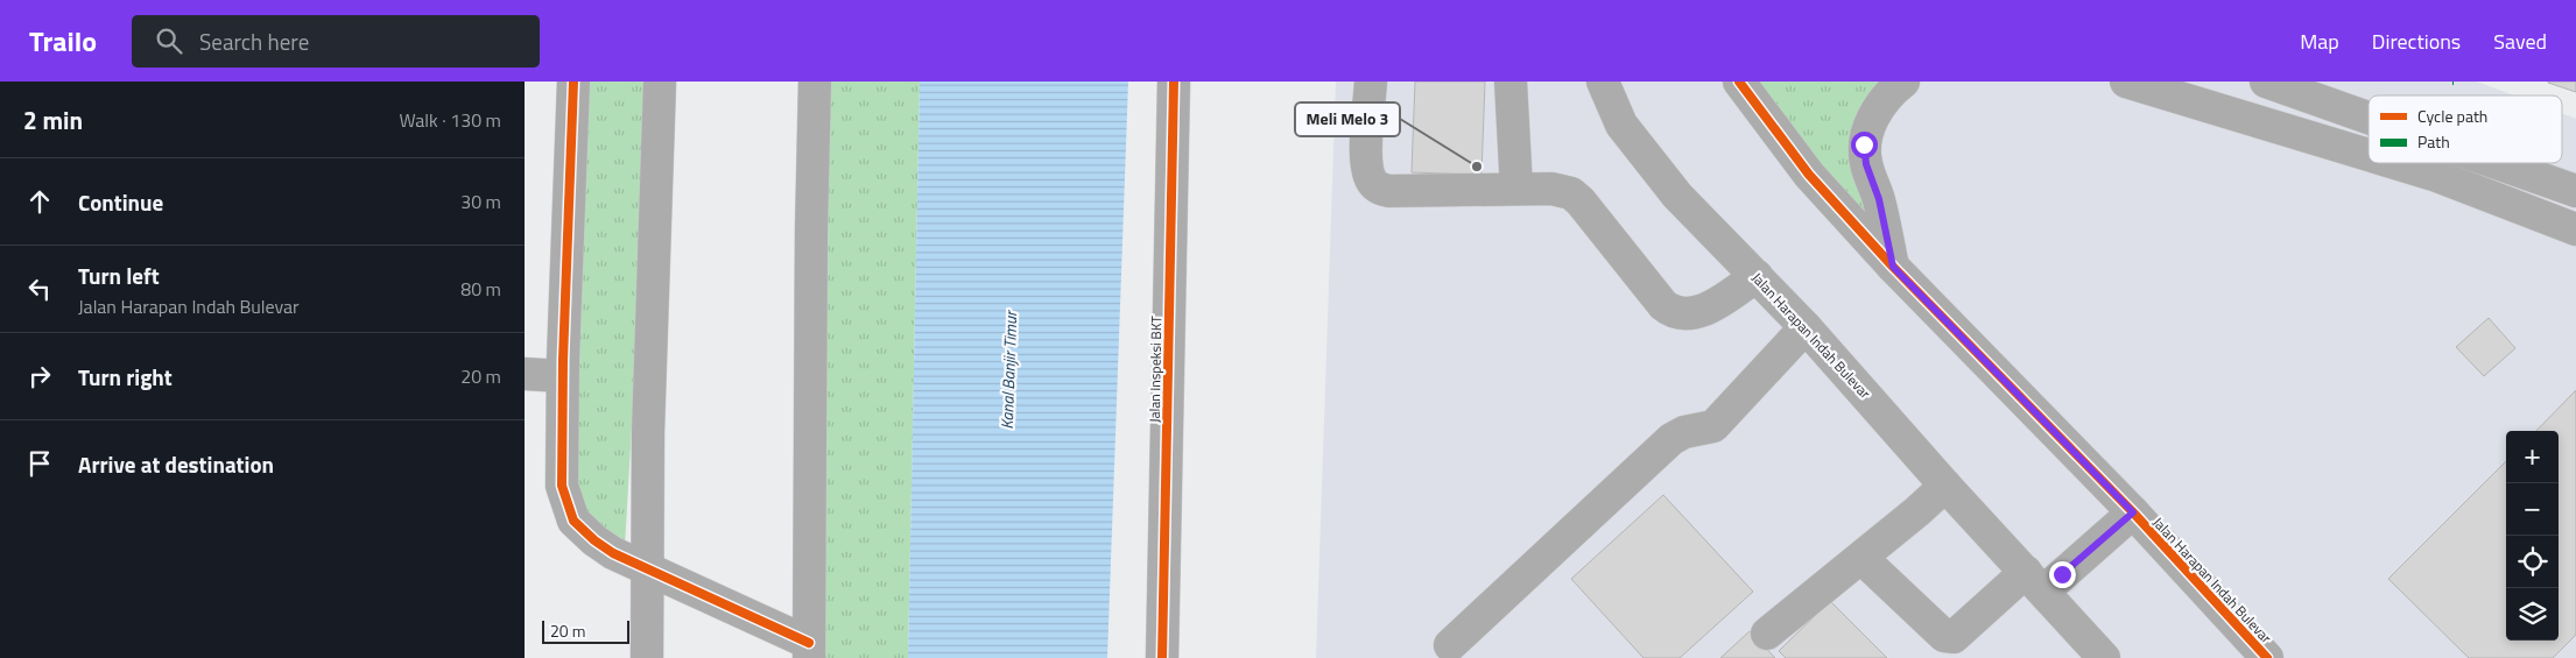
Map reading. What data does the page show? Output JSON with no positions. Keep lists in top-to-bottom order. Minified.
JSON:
{"streets":{"street":["Jalan Harapan Indah Bulevar","Jalan Inspeksi BKT"]},"water":["Kanal Banjir Timur"],"places":["Meli Melo 3"],"legend":["Cycle path","Path"],"scale_bar":"20 m","page":{"header":"Trailo","search":"Search here","nav":["Map","Directions","Saved"],"heading":["2 min","Walk · 130 m"],"list":[["Continue","30 m"],["Turn left","Jalan Harapan Indah Bulevar","80 m"],["Turn right","20 m"],"Arrive at destination"],"map_buttons":["+","−"],"scale":"20 m"}}
